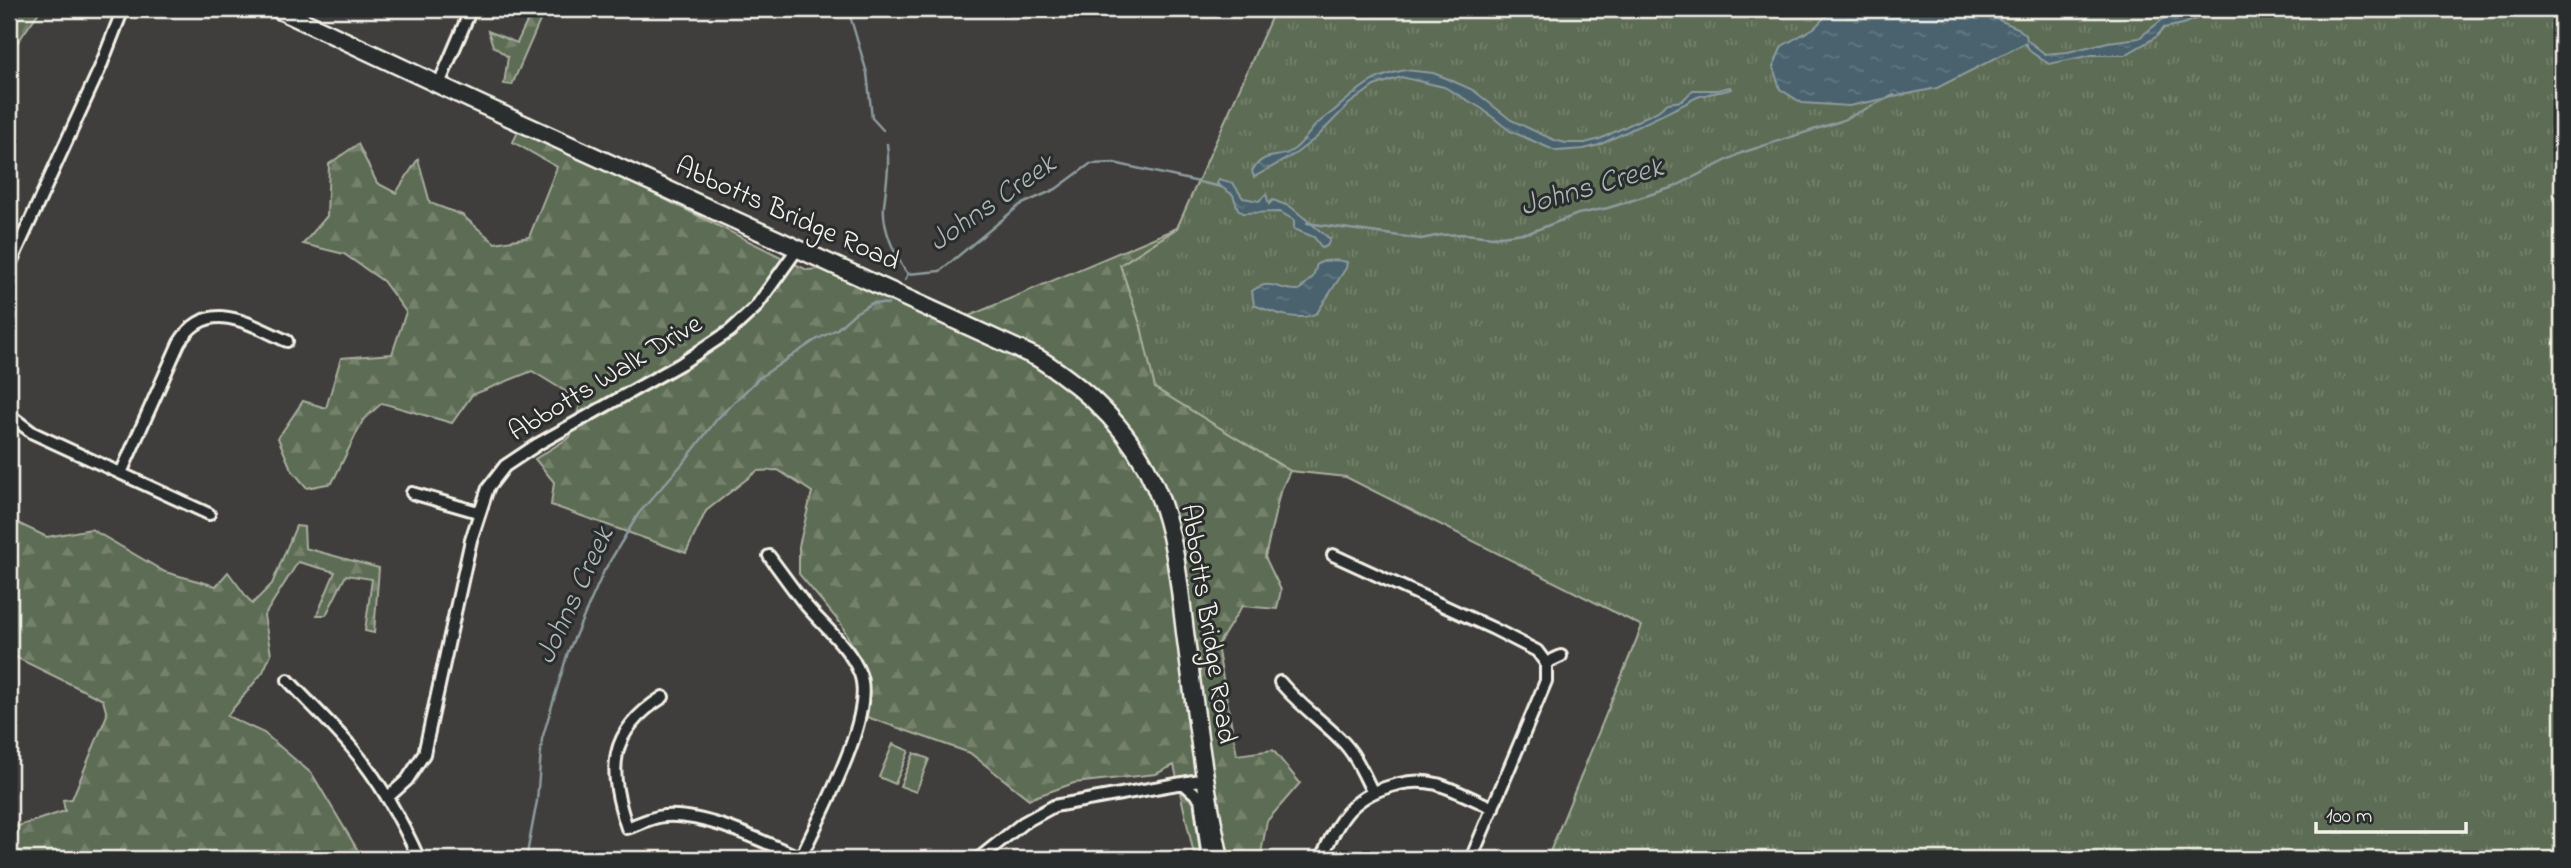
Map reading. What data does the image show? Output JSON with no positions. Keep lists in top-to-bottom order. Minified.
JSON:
{"streets":{"main road":["Abbotts Bridge Road"],"street":["Abbotts Walk Drive"]},"crossings":[["Abbotts Bridge Road","Abbotts Walk Drive"]],"water":["Johns Creek"],"scale_bar":"100 m"}
